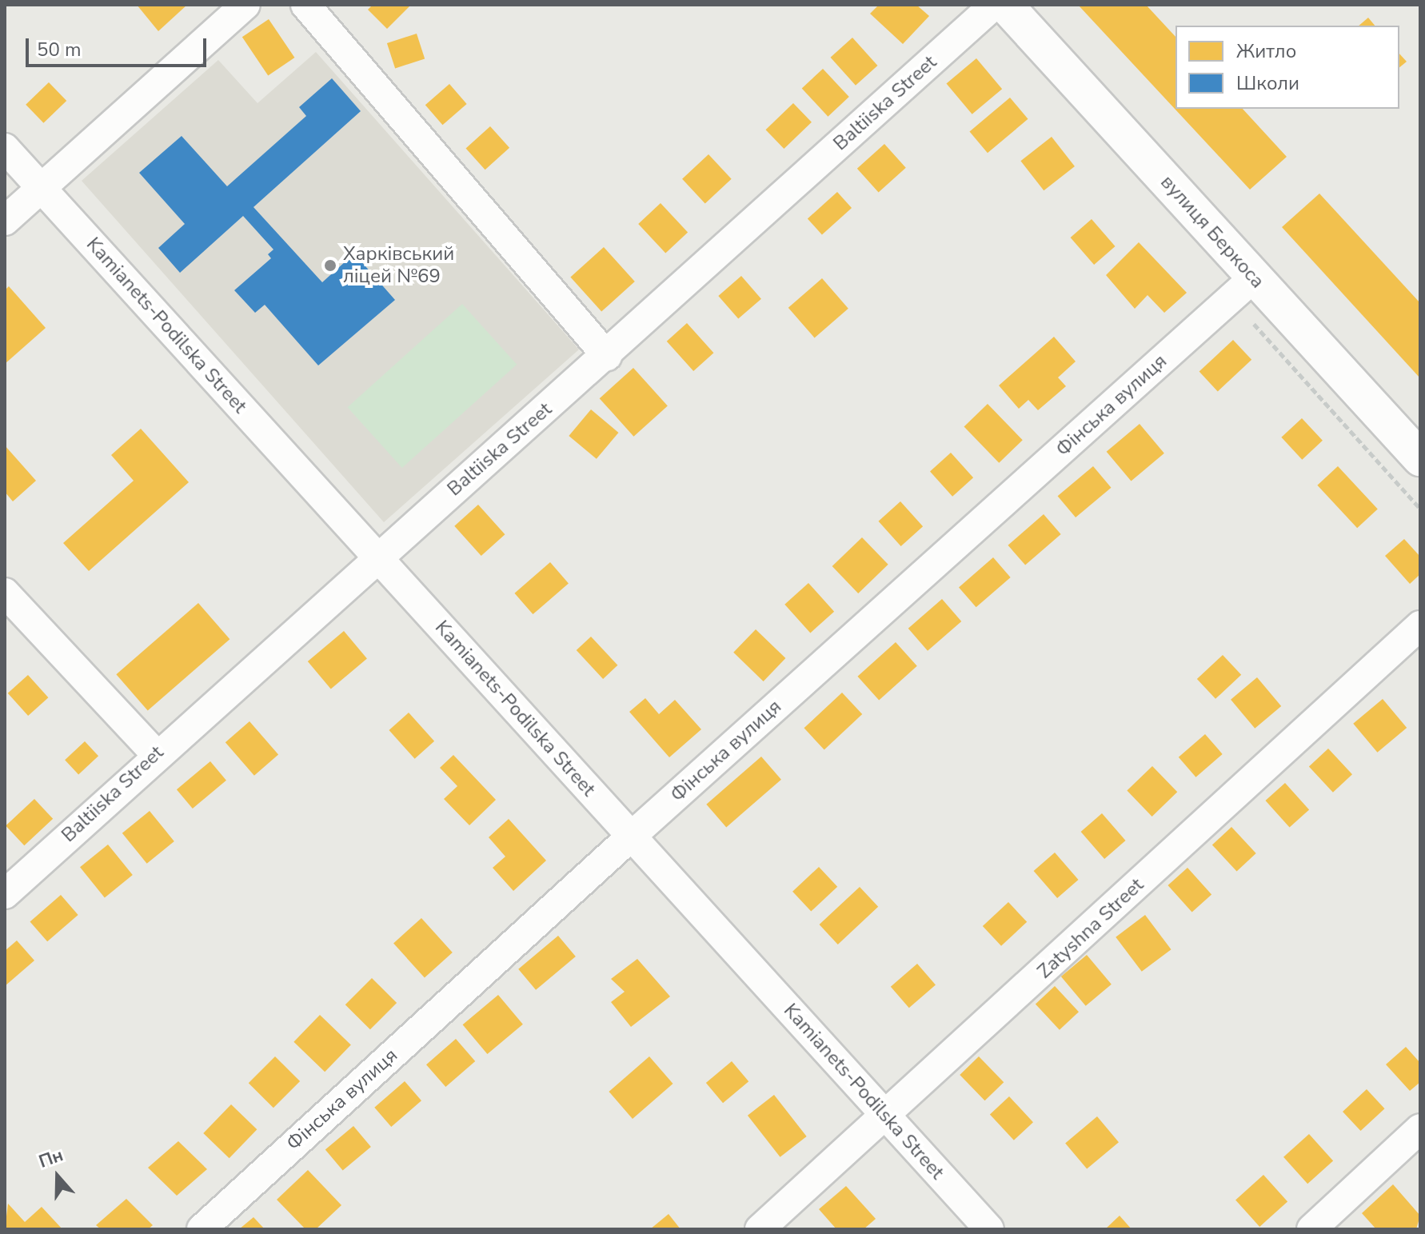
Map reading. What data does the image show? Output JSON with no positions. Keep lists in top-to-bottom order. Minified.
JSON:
{"streets":{"street":["Baltiiska Street","вулиця Беркоса","Kamianets-Podilska Street","Фінська вулиця","Zatyshna Street"]},"crossings":[["Baltiiska Street","Kamianets-Podilska Street"],["вулиця Беркоса","Фінська вулиця"],["Kamianets-Podilska Street","Фінська вулиця"],["Kamianets-Podilska Street","Zatyshna Street"]],"places":["Харківський ліцей №69"],"legend":["Житло","Школи"],"scale_bar":"50 m","north":"top"}
